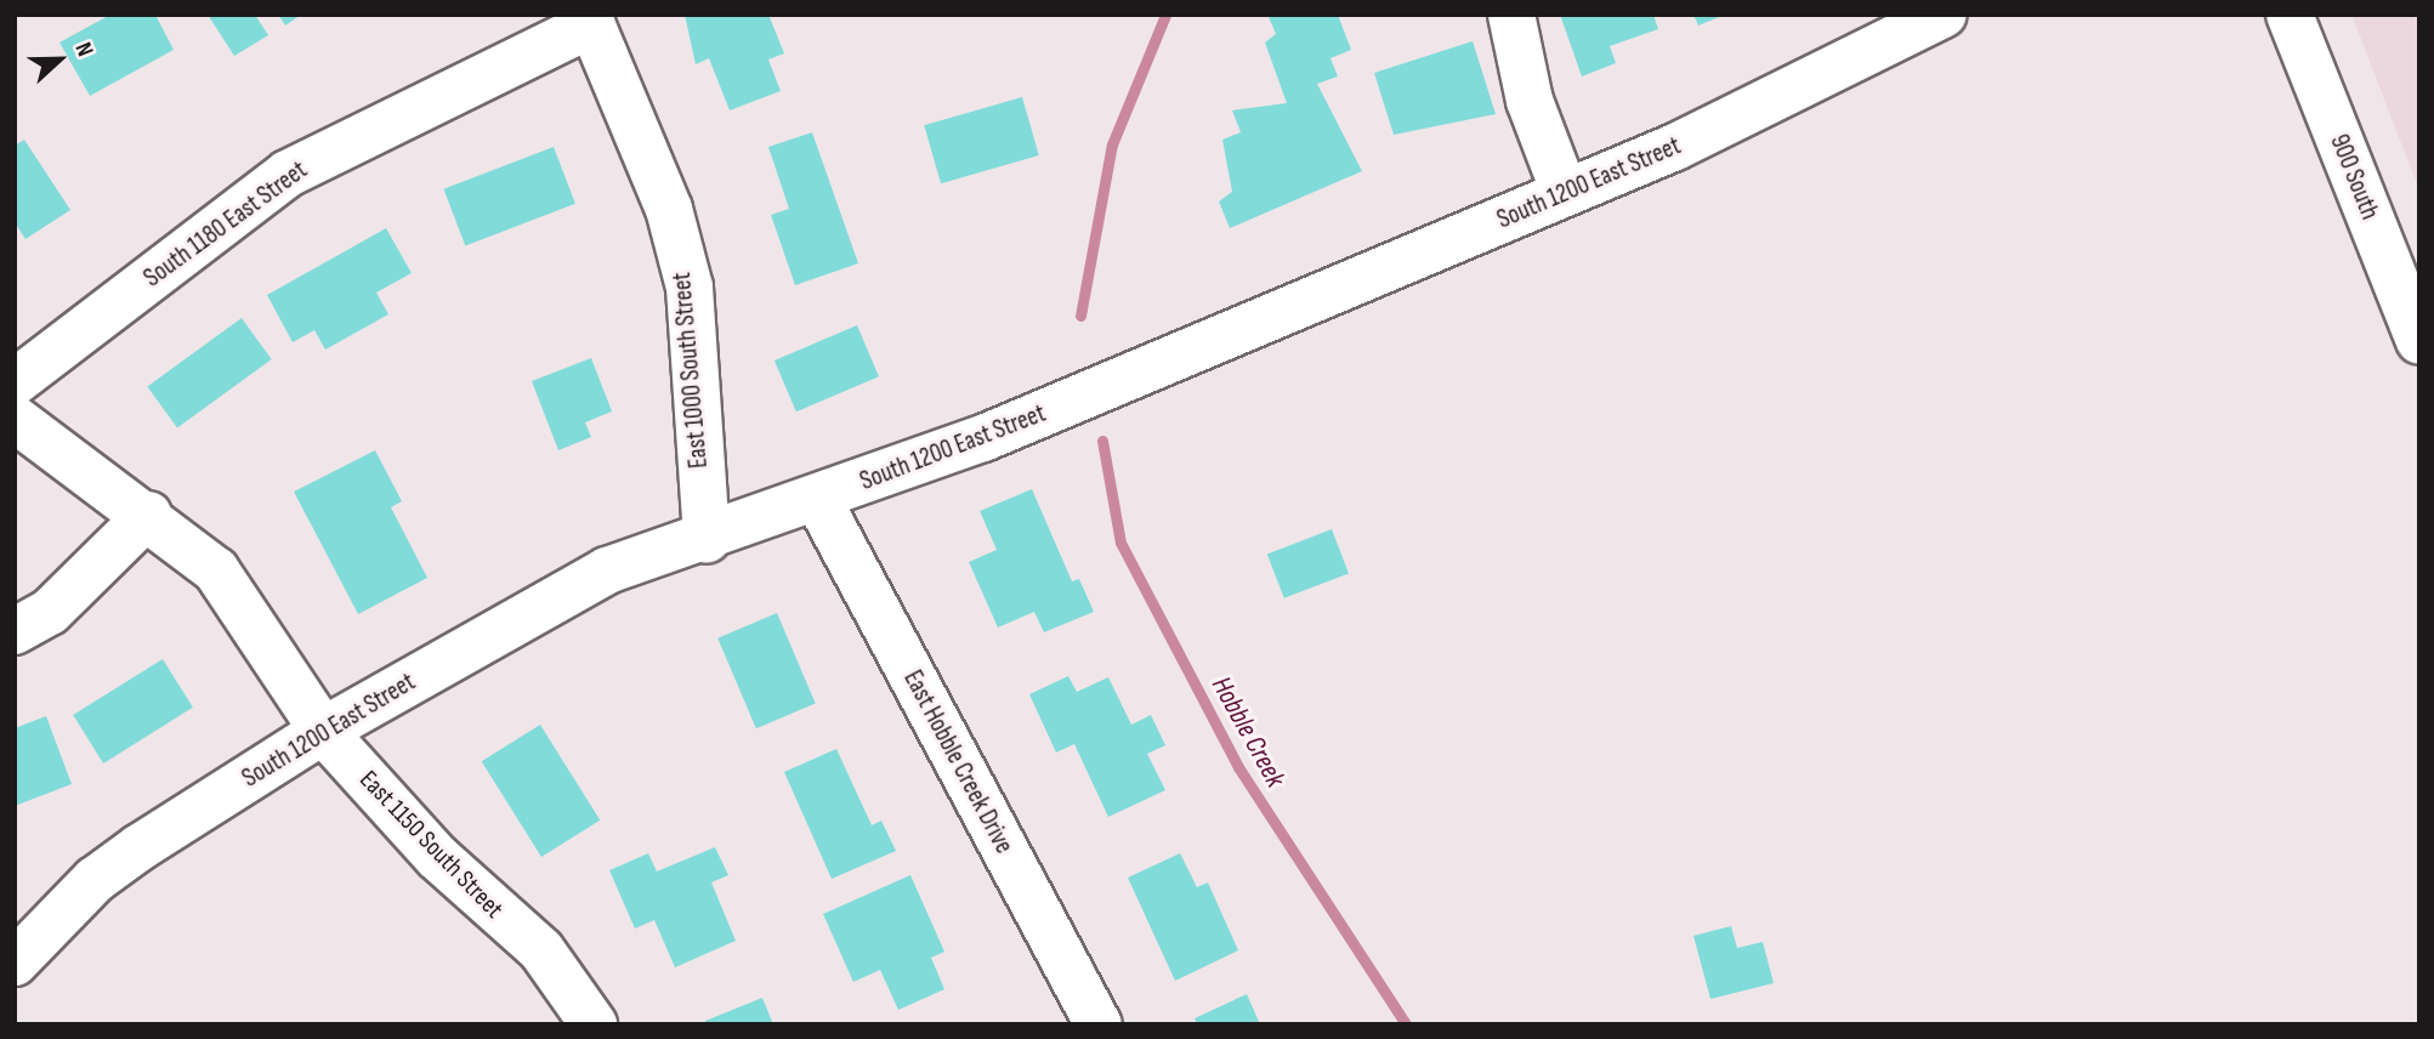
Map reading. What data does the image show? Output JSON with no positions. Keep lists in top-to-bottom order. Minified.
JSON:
{"streets":{"street":["900 South","South 1200 East Street","South 1180 East Street","East 1000 South Street","East Hobble Creek Drive","East 1150 South Street"]},"crossings":[["South 1200 East Street","East 1000 South Street"],["South 1200 East Street","East Hobble Creek Drive"],["South 1200 East Street","East 1150 South Street"],["South 1180 East Street","East 1000 South Street"]],"water":["Hobble Creek"],"north":"right"}
